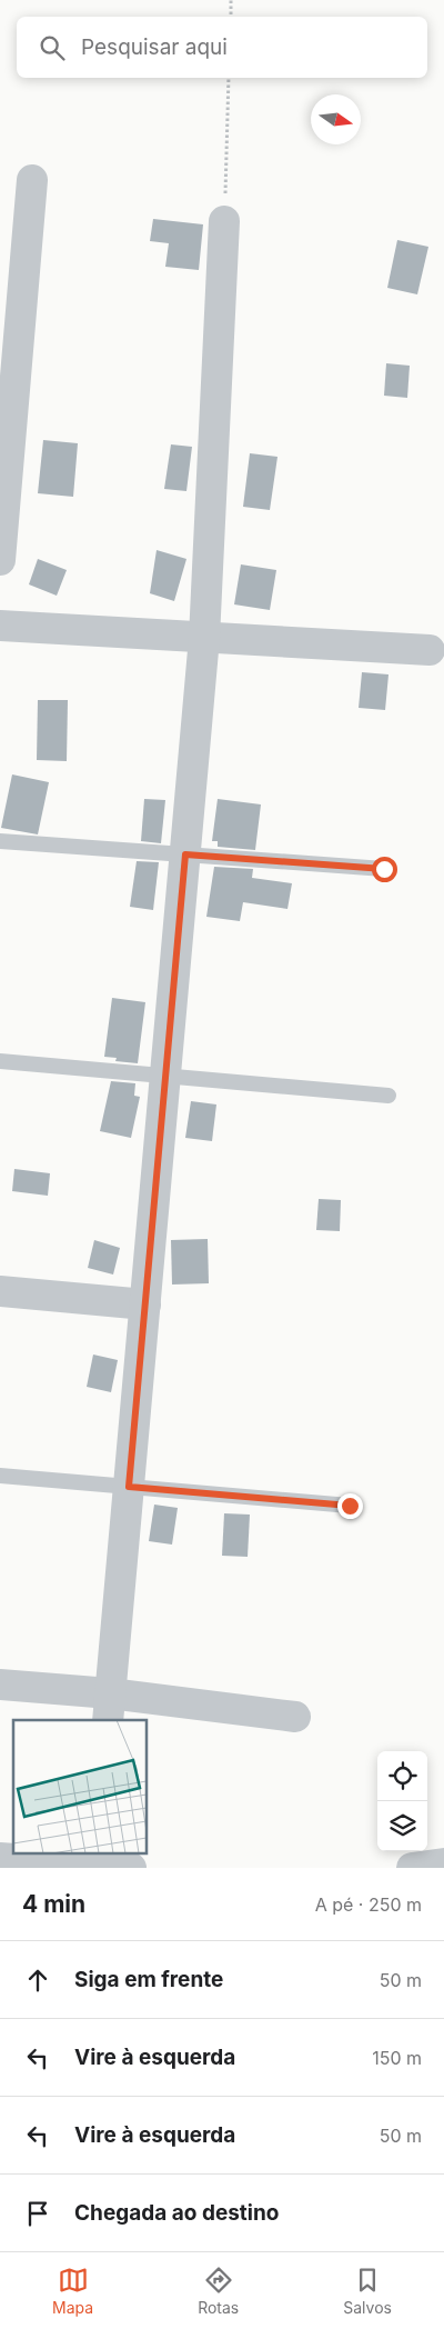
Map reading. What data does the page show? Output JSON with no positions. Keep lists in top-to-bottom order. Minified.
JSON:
{"north":"right","page":{"search":"Pesquisar aqui","heading":["4 min","A pé · 250 m"],"list":[["Siga em frente","50 m"],["Vire à esquerda","150 m"],["Vire à esquerda","50 m"],"Chegada ao destino"],"nav":["Mapa","Rotas","Salvos"]}}
